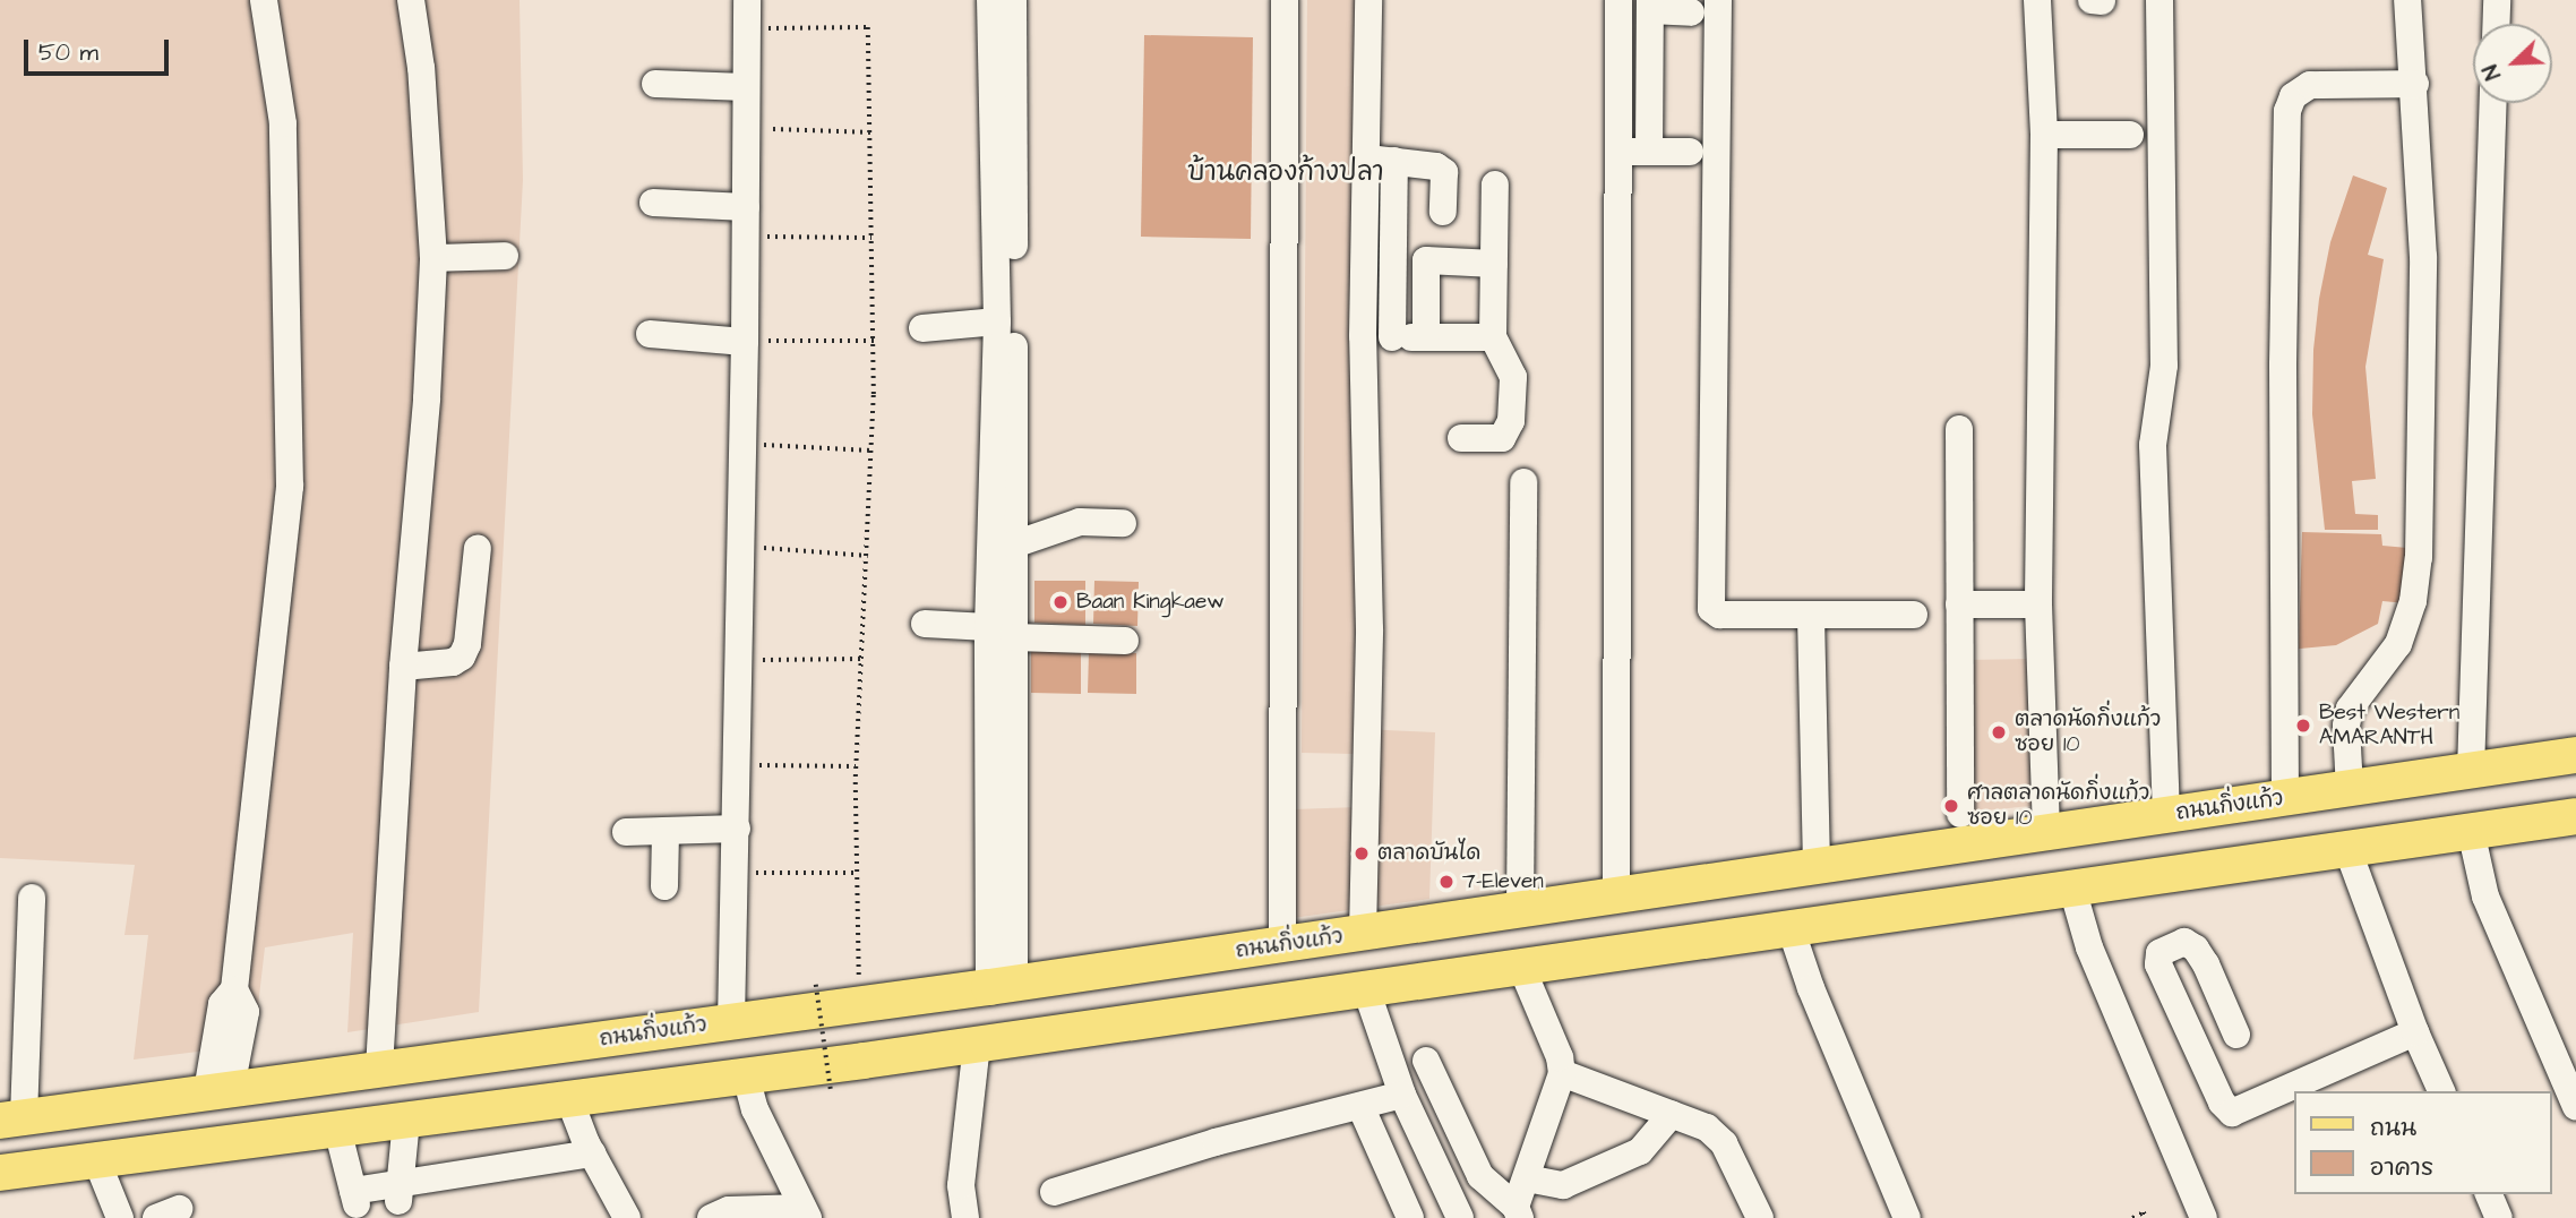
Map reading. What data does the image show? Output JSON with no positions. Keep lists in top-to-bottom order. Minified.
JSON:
{"streets":{"main road":["ถนนกิ่งแก้ว"]},"districts":["บ้านคลองก้างปลา"],"places":["Baan Kingkaew","Best Western AMARANTH","ตลาดนัดกิ่งแก้ว ซอย 10","ศาลตลาดนัดกิ่งแก้ว ซอย 10","ตลาดบันได","7-Eleven"],"legend":["ถนน","อาคาร"],"scale_bar":"50 m","north":"bottom left"}
